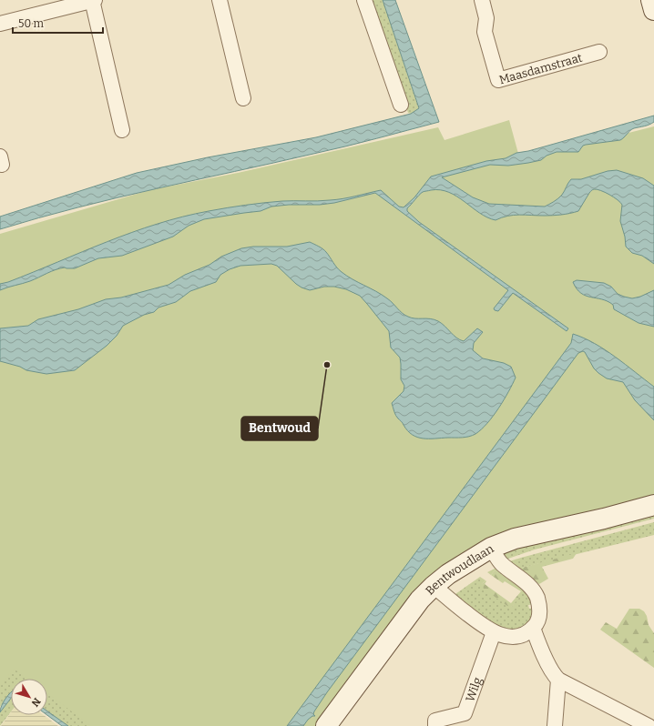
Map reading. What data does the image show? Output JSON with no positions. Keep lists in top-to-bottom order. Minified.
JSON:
{"streets":{"main road":["Bentwoudlaan"],"street":["Maasdamstraat","Wilg"]},"places":["Bentwoud"],"scale_bar":"50 m","north":"bottom right"}
